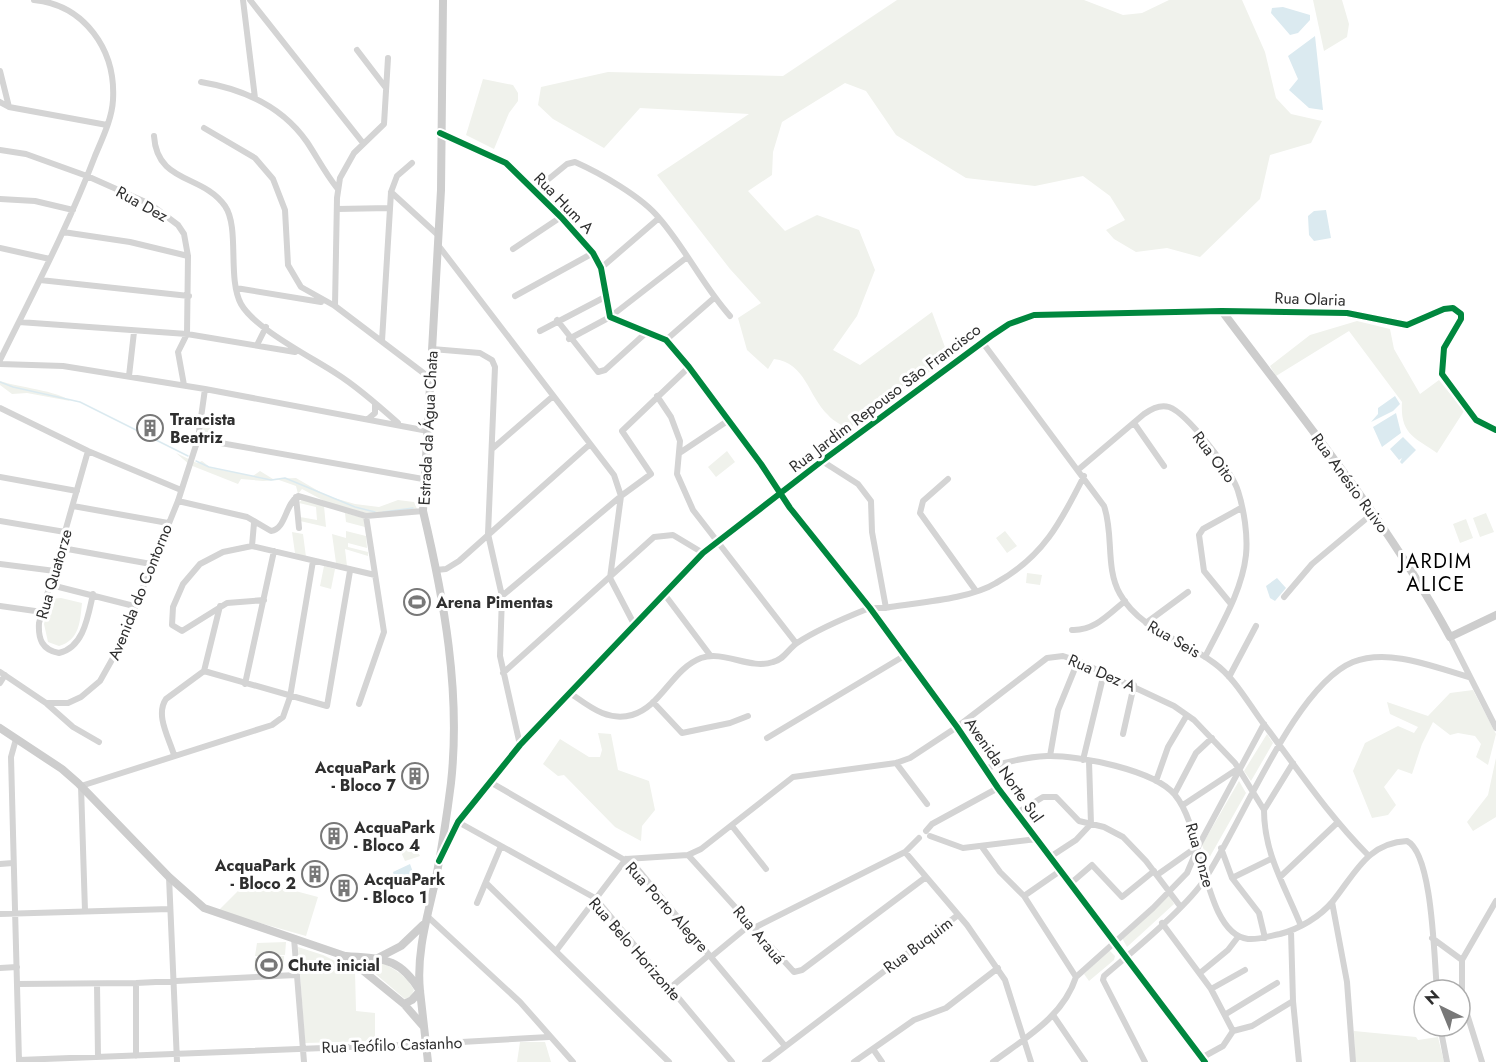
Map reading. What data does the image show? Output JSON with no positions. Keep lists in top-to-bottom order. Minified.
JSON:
{"streets":{"street":["Rua Hum A","Rua Dez","Rua Olaria","Rua Jardim Repouso São Francisco","Estrada da Água Chata","Rua Oito","Rua Anésio Ruivo","Rua Quatorze","Avenida do Contorno","Rua Seis","Rua Dez A","Avenida Norte Sul","Rua Onze","Rua Porto Alegre","Rua Arauá","Rua Buquim","Rua Belo Horizonte","Rua Teófilo Castanho"]},"crossings":[["Rua Hum A","Estrada da Água Chata"],["Rua Olaria","Rua Jardim Repouso São Francisco"],["Rua Olaria","Rua Anésio Ruivo"],["Rua Jardim Repouso São Francisco","Estrada da Água Chata"],["Rua Jardim Repouso São Francisco","Rua Anésio Ruivo"],["Rua Jardim Repouso São Francisco","Rua Seis"],["Rua Jardim Repouso São Francisco","Avenida Norte Sul"],["Rua Jardim Repouso São Francisco","Rua Porto Alegre"],["Rua Jardim Repouso São Francisco","Rua Belo Horizonte"],["Estrada da Água Chata","Rua Teófilo Castanho"],["Rua Oito","Rua Seis"],["Rua Dez A","Avenida Norte Sul"],["Rua Dez A","Rua Arauá"],["Avenida Norte Sul","Rua Onze"],["Rua Porto Alegre","Rua Buquim"],["Rua Arauá","Rua Buquim"]],"districts":["JARDIM ALICE"],"places":{"building":["Trancista Beatriz","AcquaPark - Bloco 7","AcquaPark - Bloco 4","AcquaPark - Bloco 2","AcquaPark - Bloco 1"],"sports":["Arena Pimentas","Chute inicial"]},"north":"top left"}
